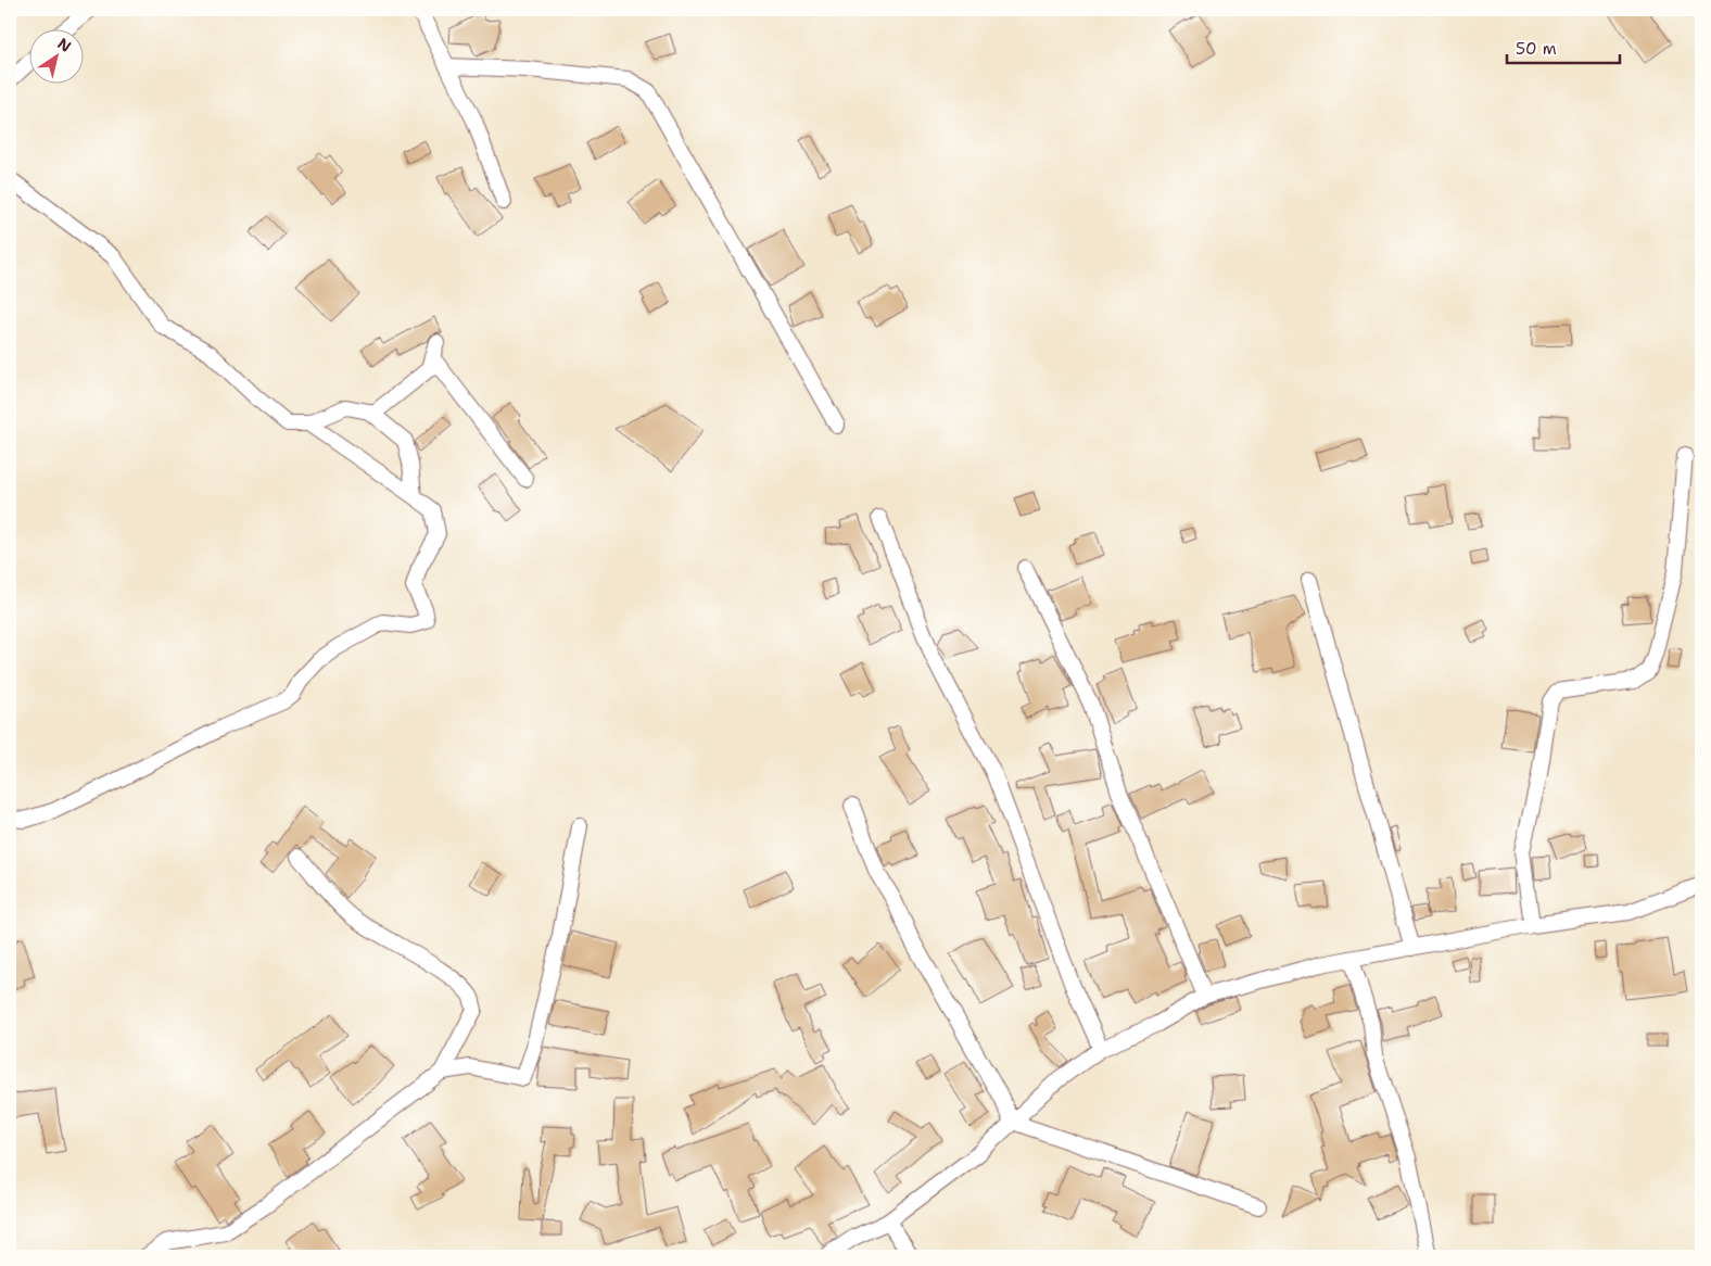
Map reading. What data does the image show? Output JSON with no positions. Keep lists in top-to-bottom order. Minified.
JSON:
{"scale_bar":"50 m","north":"top right"}
